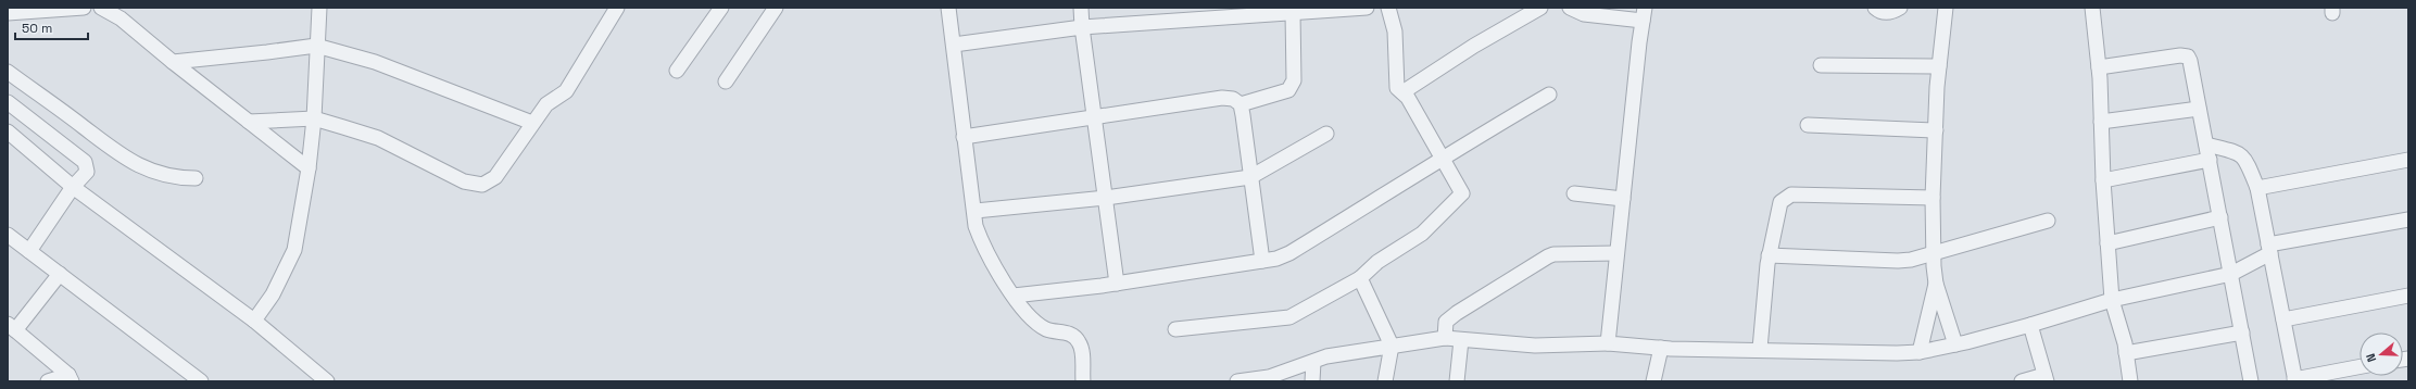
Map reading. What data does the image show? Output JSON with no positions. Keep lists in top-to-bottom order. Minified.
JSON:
{"scale_bar":"50 m","north":"left"}
